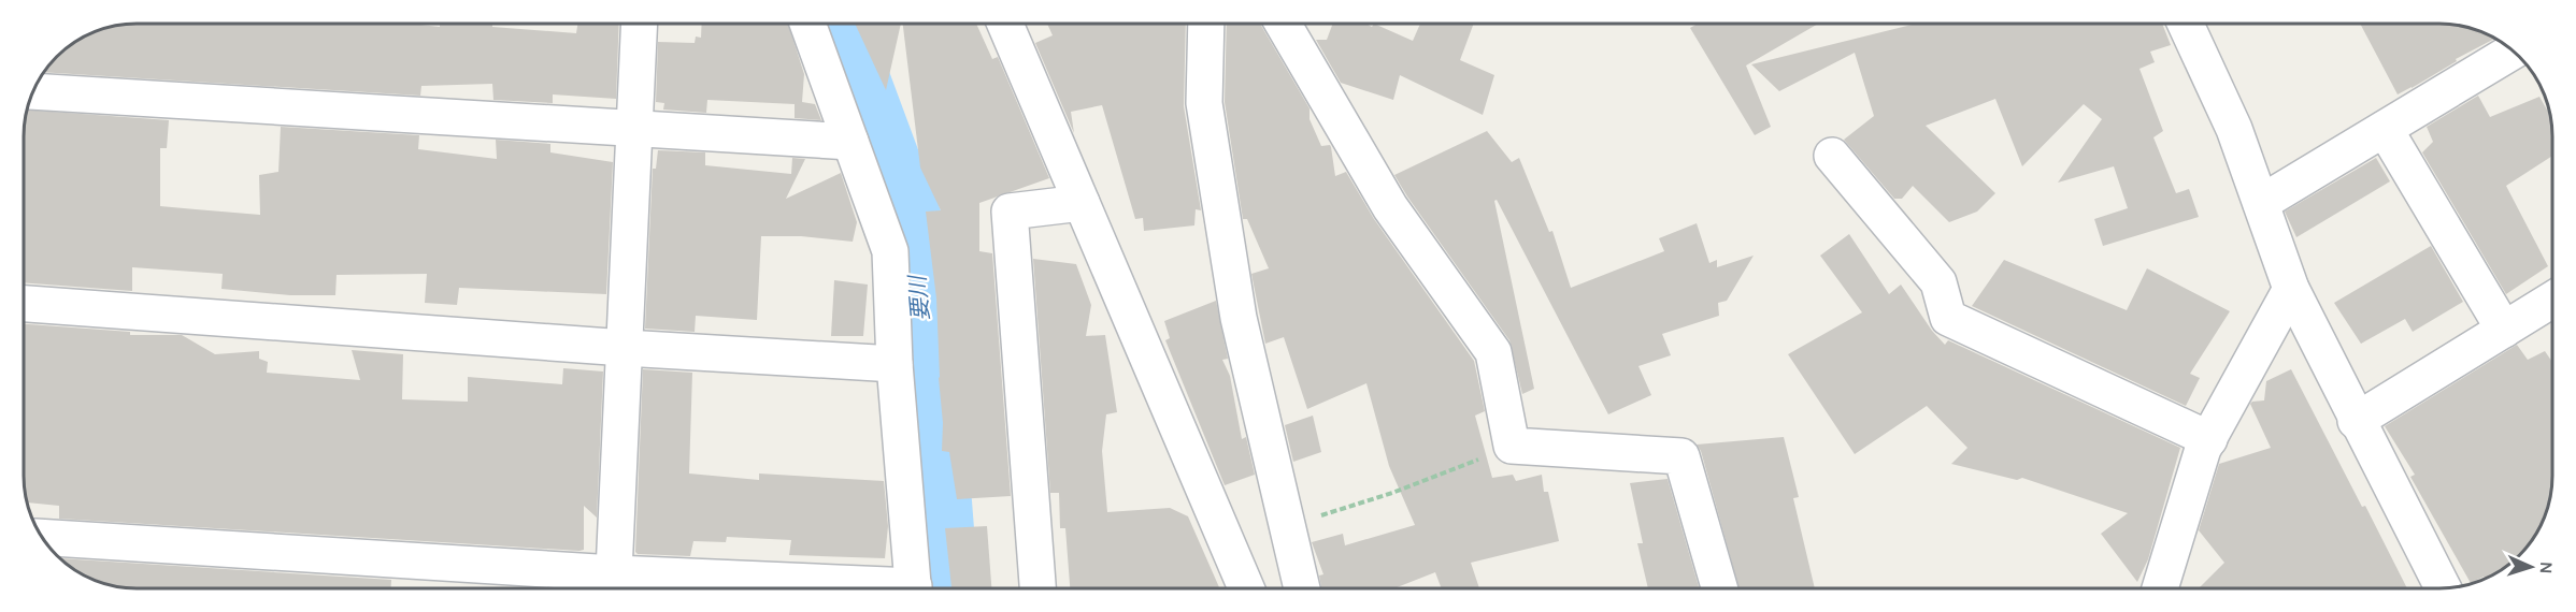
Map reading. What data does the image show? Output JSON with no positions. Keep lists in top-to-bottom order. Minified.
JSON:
{"water":["要川"],"north":"right"}
